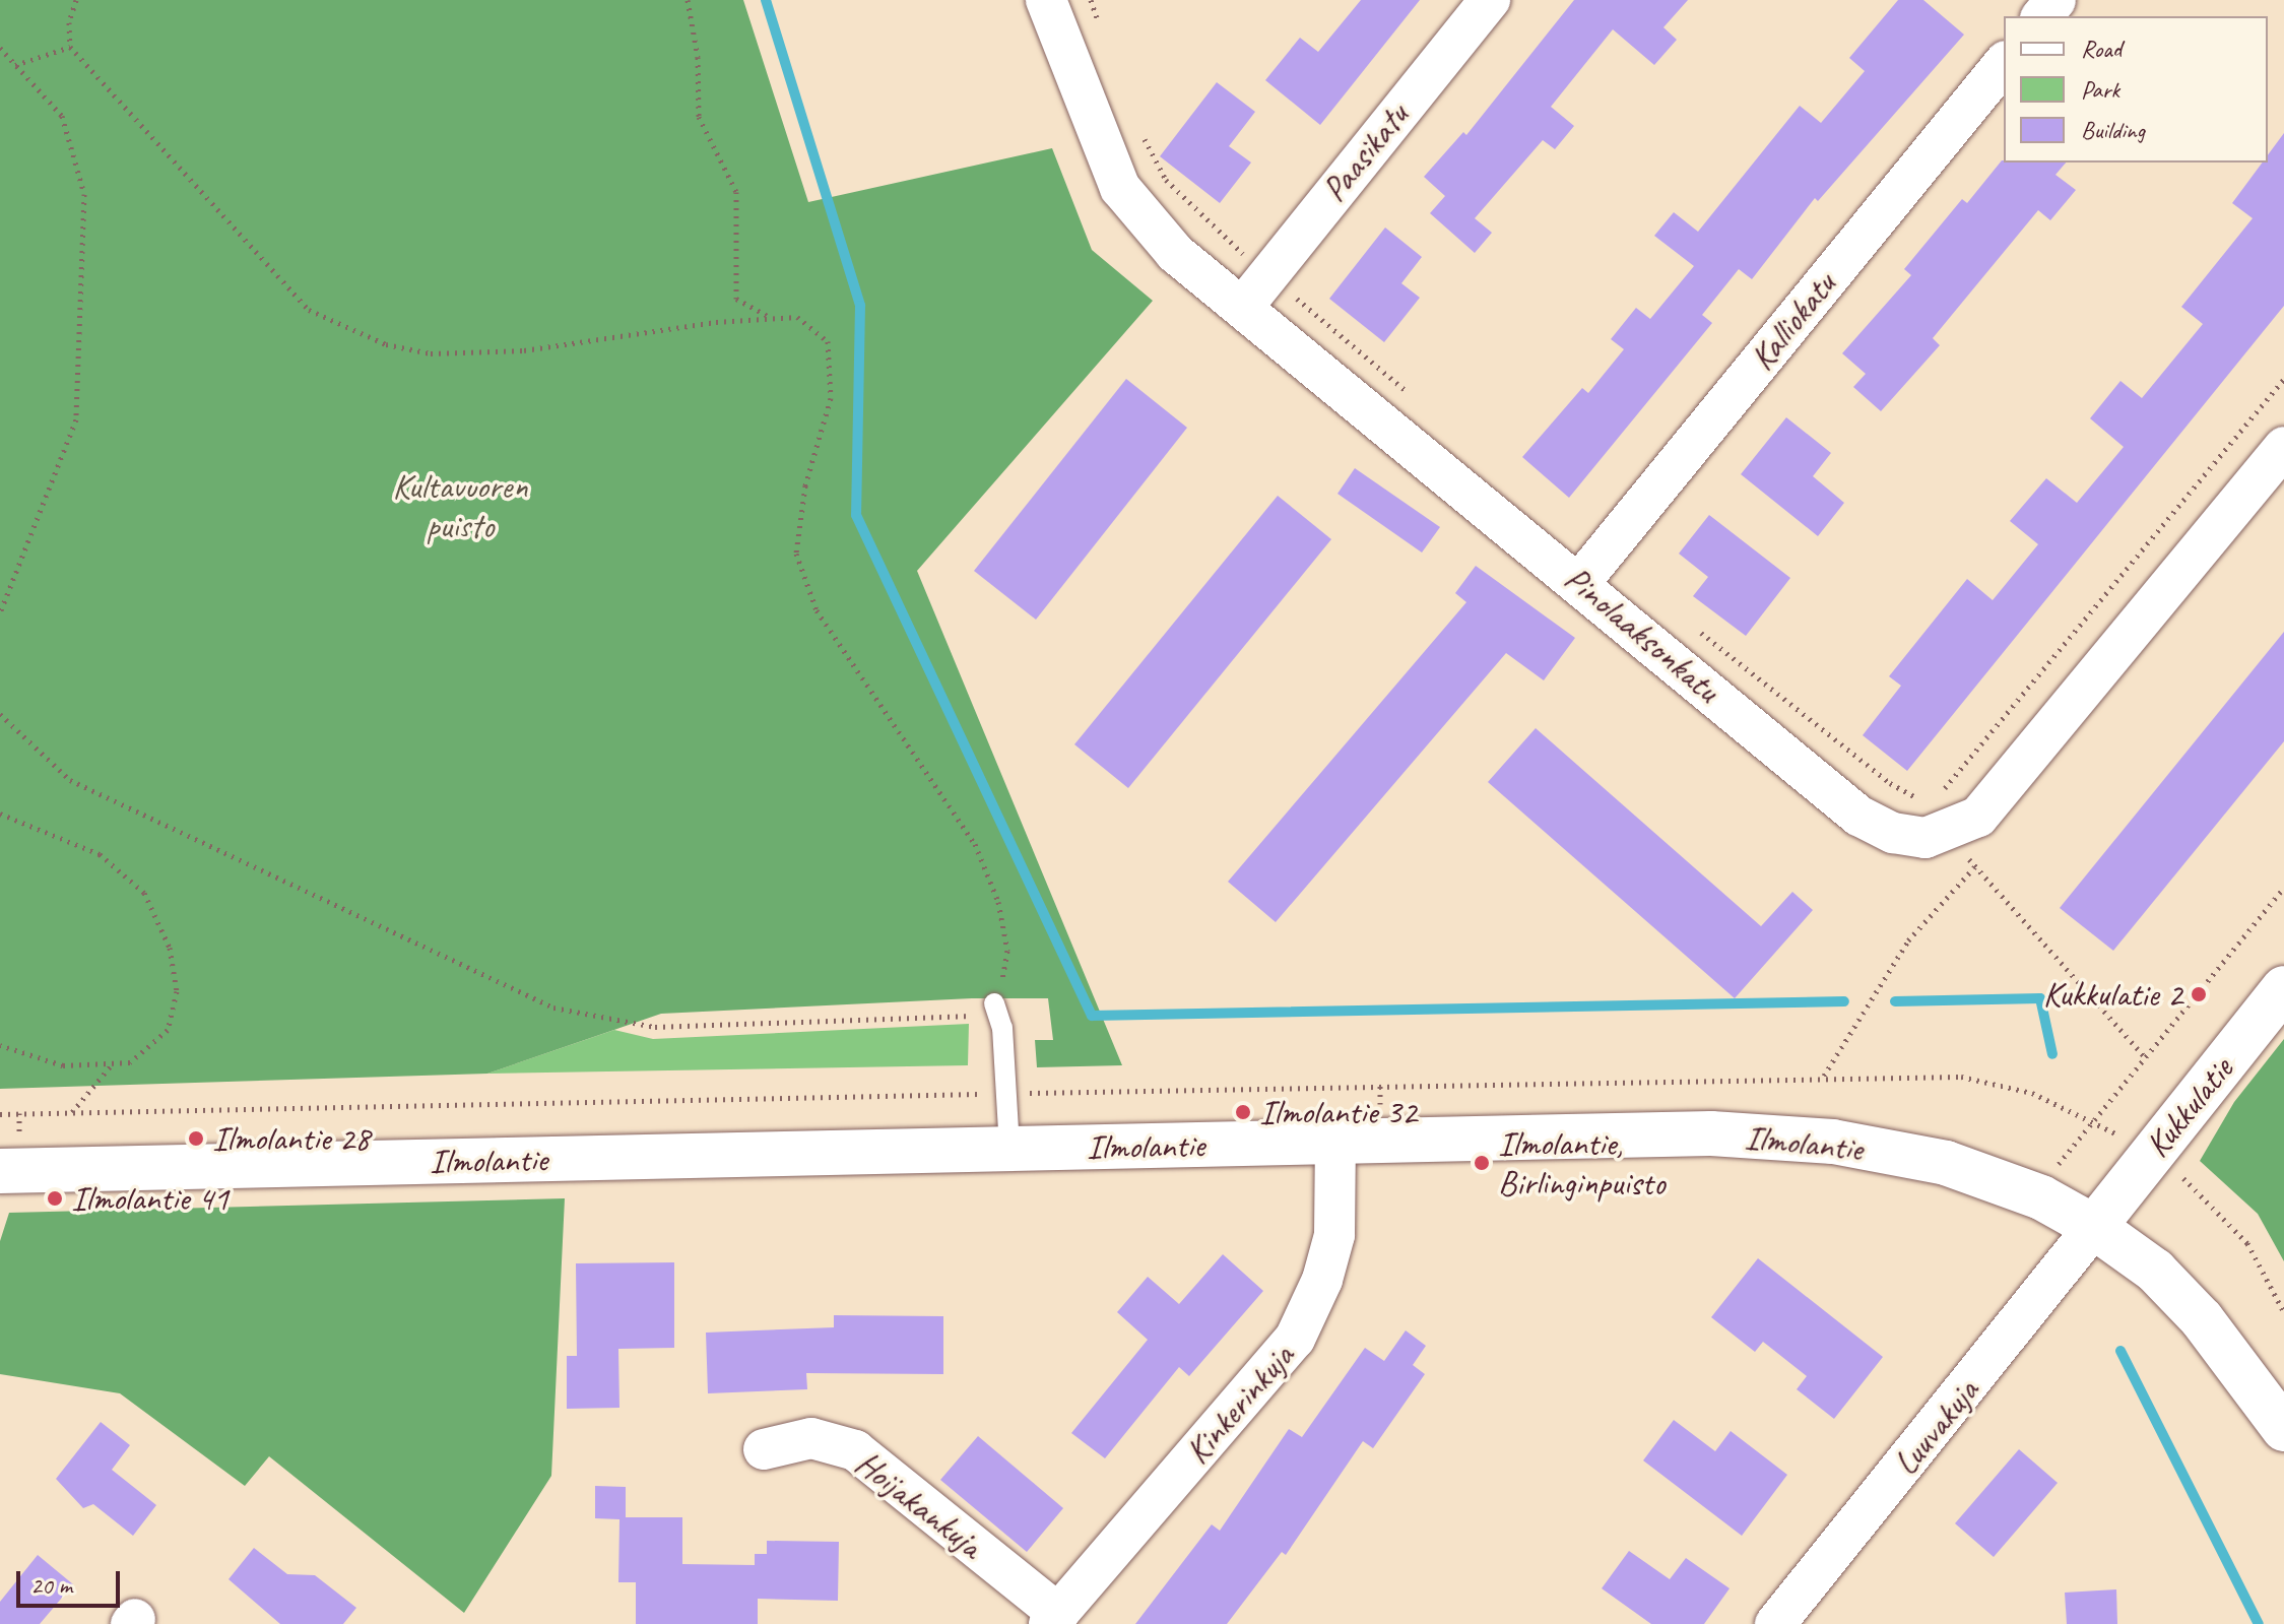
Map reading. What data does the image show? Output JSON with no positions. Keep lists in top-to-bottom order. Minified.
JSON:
{"streets":{"street":["Paasikatu","Kalliokatu","Pinolaaksonkatu","Kukkulatie","Ilmolantie","Kinkerinkuja","Luuvakuja","Hoijakankuja"]},"crossings":[["Paasikatu","Pinolaaksonkatu"],["Kalliokatu","Pinolaaksonkatu"],["Kukkulatie","Ilmolantie"],["Kukkulatie","Luuvakuja"],["Ilmolantie","Kinkerinkuja"],["Ilmolantie","Luuvakuja"],["Kinkerinkuja","Hoijakankuja"]],"parks":["Kultavuoren puisto"],"places":["Kukkulatie 2","Ilmolantie 32","Ilmolantie 28","Ilmolantie, Birlinginpuisto","Ilmolantie 41"],"legend":["Road","Park","Building"],"scale_bar":"20 m"}
